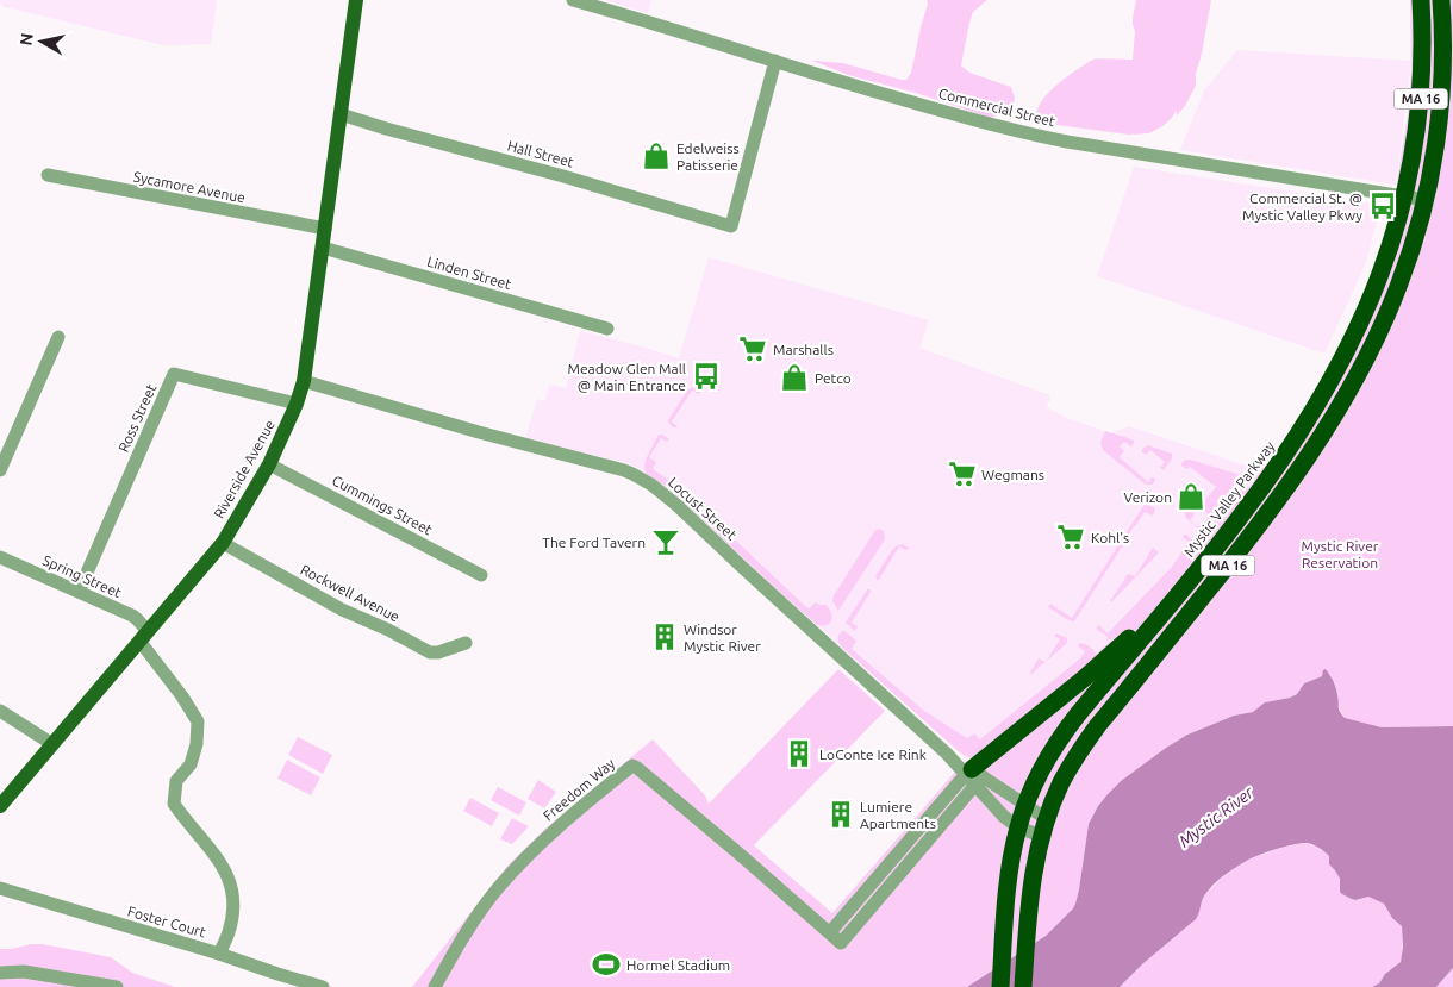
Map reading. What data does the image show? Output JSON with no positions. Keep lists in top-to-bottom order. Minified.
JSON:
{"streets":{"highway":["MA 16","Mystic Valley Parkway"],"main road":["Riverside Avenue"],"street":["Commercial Street","Hall Street","Sycamore Avenue","Linden Street","Ross Street","Cummings Street","Locust Street","Spring Street","Rockwell Avenue","Freedom Way","Foster Court"]},"crossings":[["MA 16","Commercial Street"],["MA 16","Locust Street"],["Commercial Street","Hall Street"],["Commercial Street","Mystic Valley Parkway"],["Hall Street","Riverside Avenue"],["Sycamore Avenue","Riverside Avenue"],["Linden Street","Riverside Avenue"],["Ross Street","Riverside Avenue"],["Ross Street","Spring Street"],["Riverside Avenue","Cummings Street"],["Riverside Avenue","Locust Street"],["Riverside Avenue","Spring Street"],["Riverside Avenue","Rockwell Avenue"],["Mystic Valley Parkway","Locust Street"],["Locust Street","Freedom Way"],["Spring Street","Foster Court"]],"water":["Mystic River"],"parks":["Mystic River Reservation"],"places":{"shop":["Edelweiss Patisserie","Petco","Verizon"],"bus stop":["Commercial St. @ Mystic Valley Pkwy","Meadow Glen Mall @ Main Entrance"],"supermarket":["Marshalls","Wegmans","Kohl's"],"bar":["The Ford Tavern"],"building":["Windsor Mystic River","LoConte Ice Rink","Lumiere Apartments"],"sports":["Hormel Stadium"]},"north":"left"}
